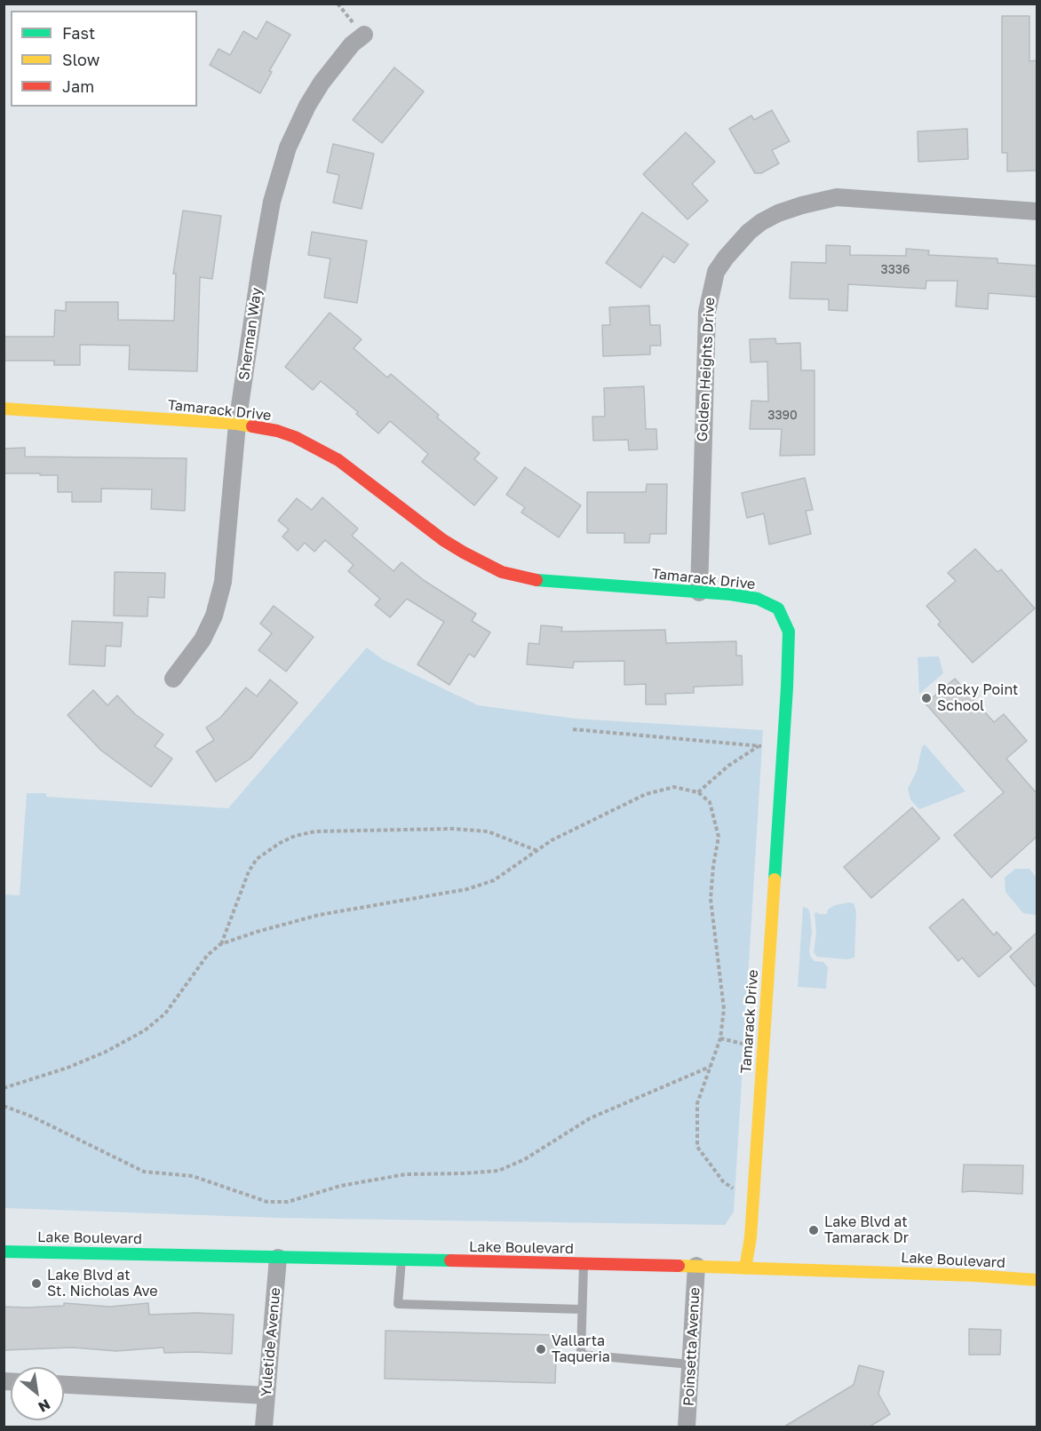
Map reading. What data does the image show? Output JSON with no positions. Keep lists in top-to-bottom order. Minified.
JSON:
{"streets":{"street":["Sherman Way","Golden Heights Drive","Tamarack Drive","Lake Boulevard","Yuletide Avenue","Poinsetta Avenue"]},"crossings":[["Sherman Way","Tamarack Drive"],["Golden Heights Drive","Tamarack Drive"],["Tamarack Drive","Lake Boulevard"],["Lake Boulevard","Yuletide Avenue"],["Lake Boulevard","Poinsetta Avenue"]],"places":["Rocky Point School","Lake Blvd at Tamarack Dr","Lake Blvd at St. Nicholas Ave","Vallarta Taqueria"],"house_numbers":["3336","3390"],"legend":["Fast","Slow","Jam"],"north":"bottom right"}
